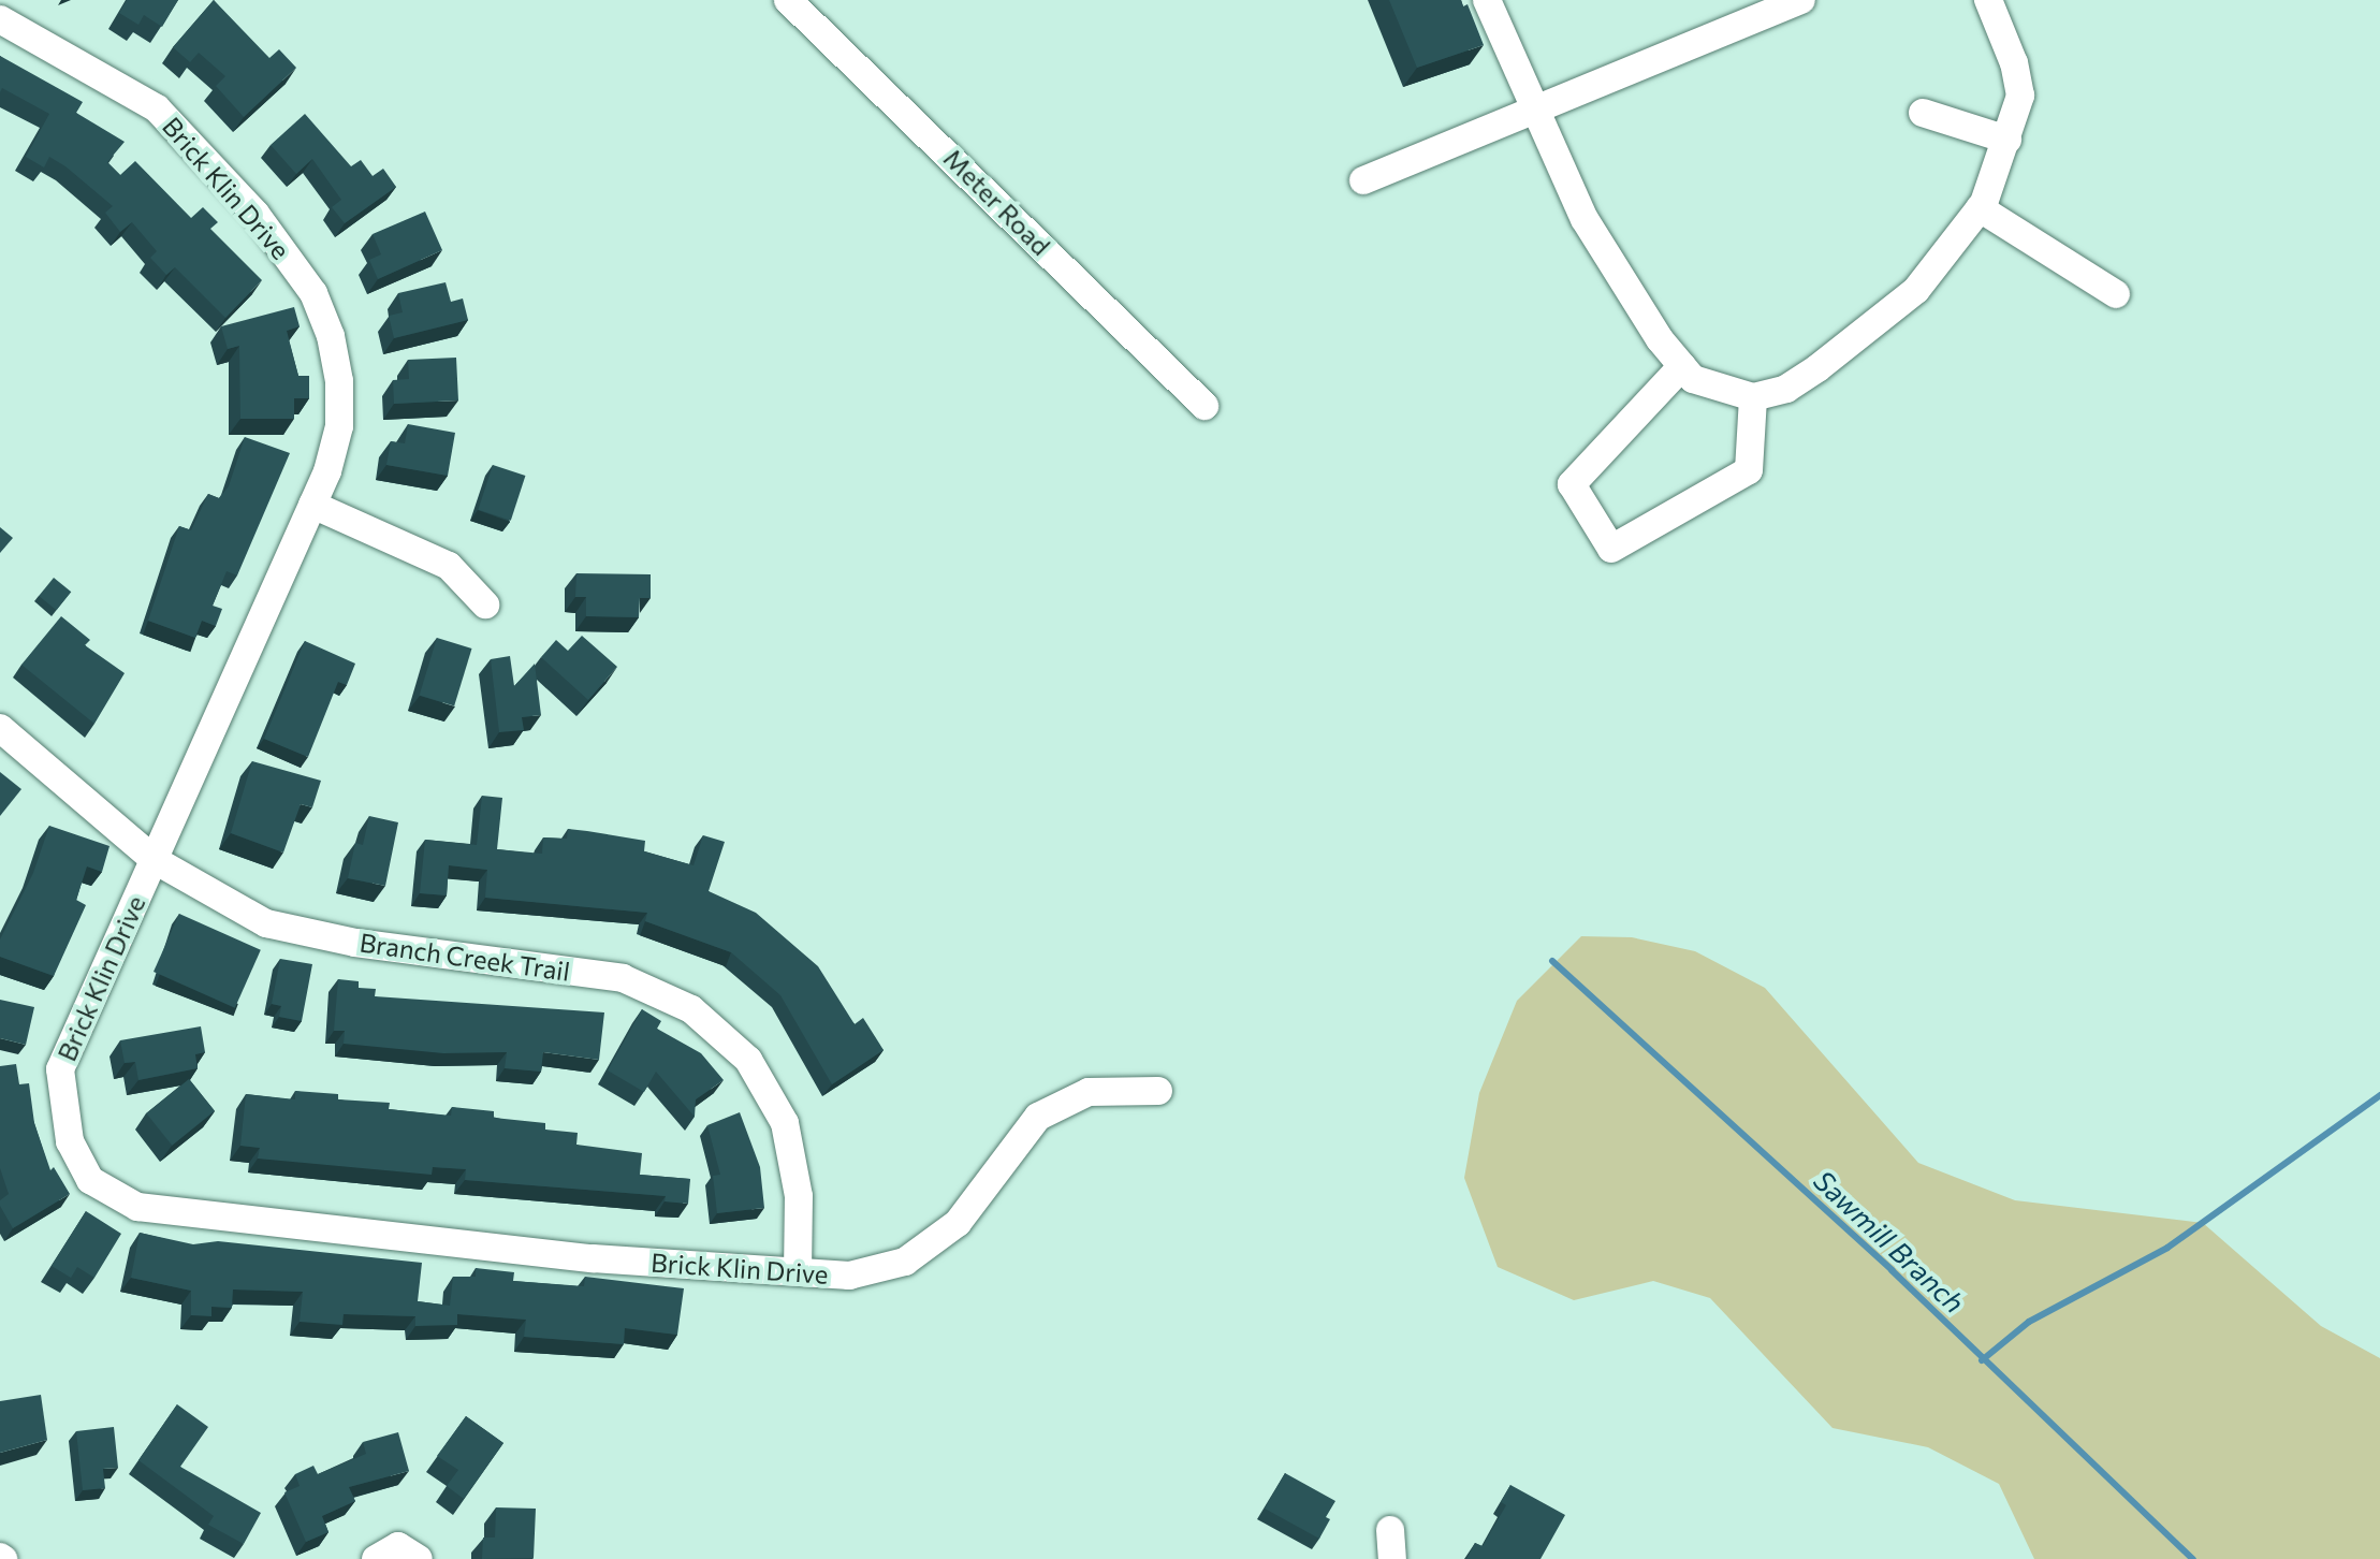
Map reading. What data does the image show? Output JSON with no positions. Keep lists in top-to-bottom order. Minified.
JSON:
{"streets":{"street":["Brick Klin Drive","Meter Road","Branch Creek Trail"]},"crossings":[["Brick Klin Drive","Branch Creek Trail"]],"water":["Sawmill Branch"]}
